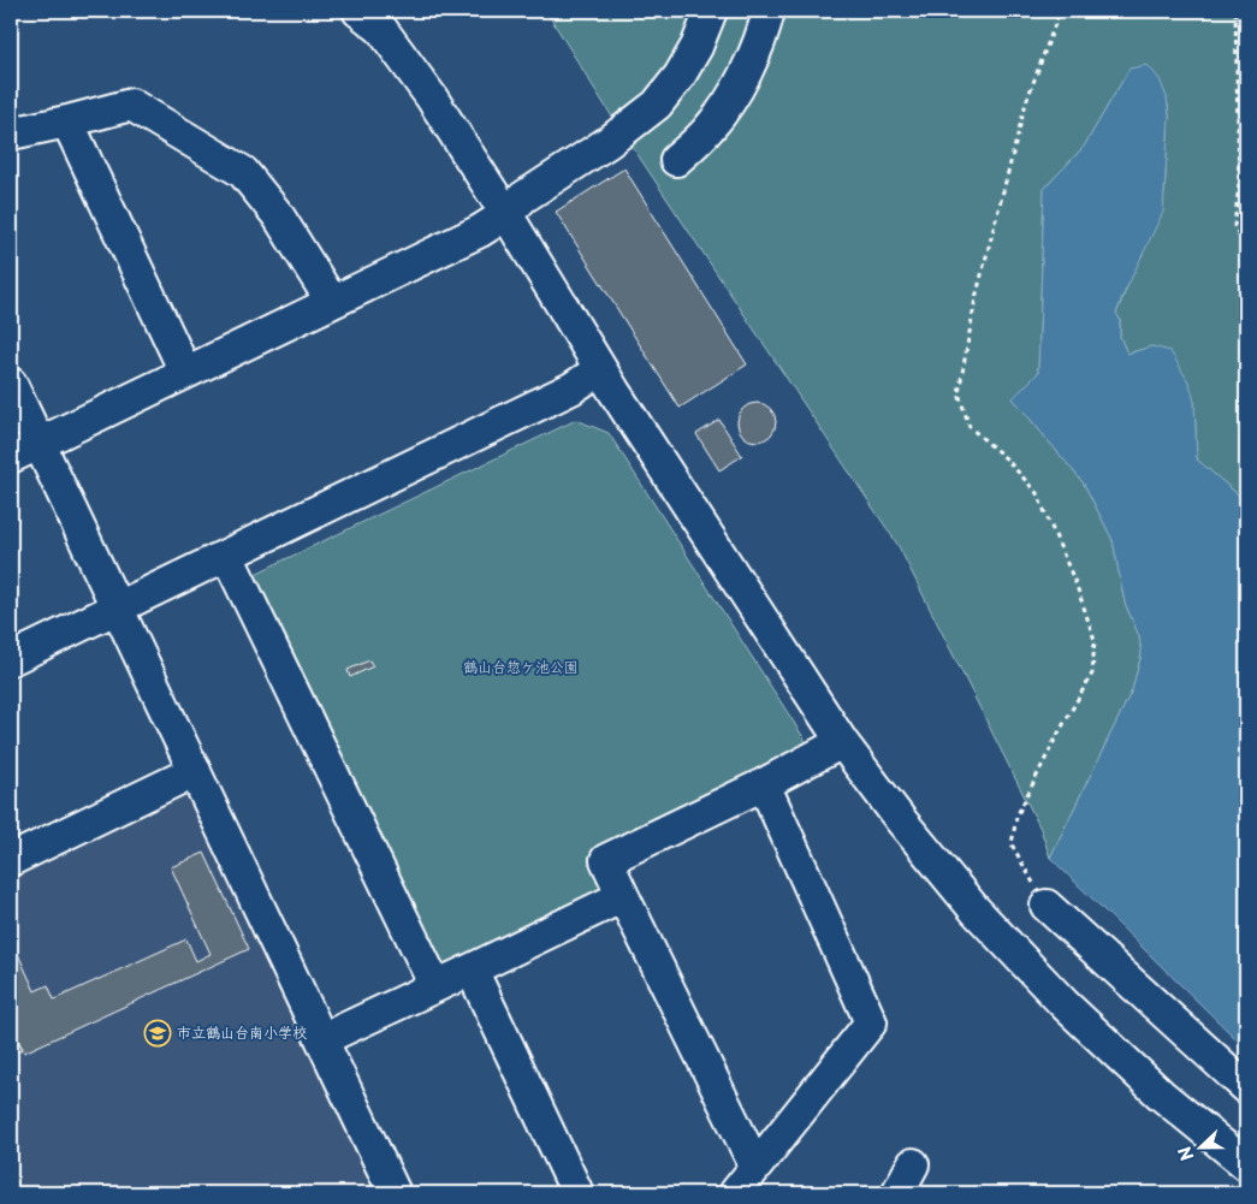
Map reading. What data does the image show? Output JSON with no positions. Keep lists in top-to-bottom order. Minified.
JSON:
{"parks":["鶴山台惣ケ池公園"],"places":{"school or university":["市立鶴山台南小学校"]},"north":"left"}
